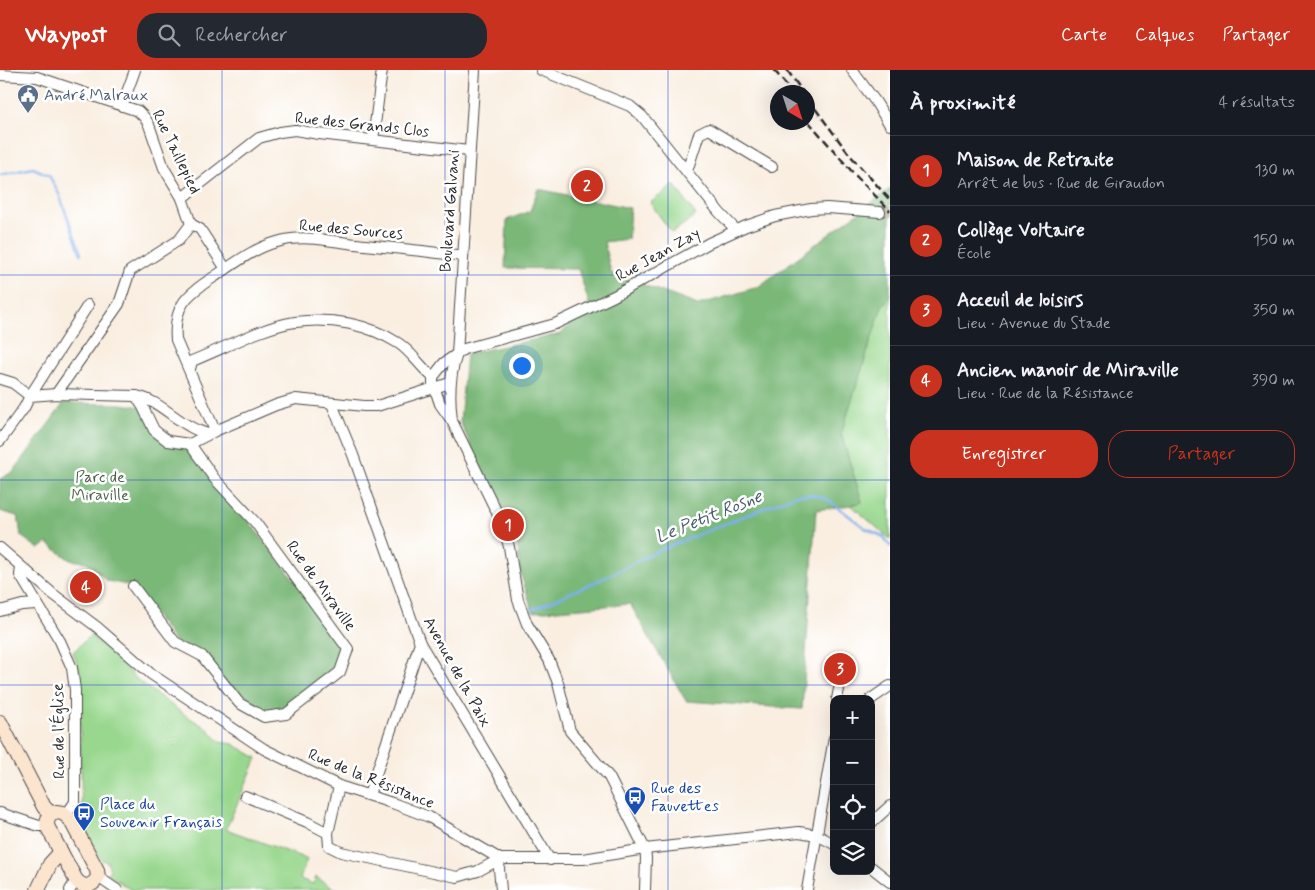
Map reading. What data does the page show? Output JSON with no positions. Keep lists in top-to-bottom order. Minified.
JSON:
{"streets":{"street":["Rue des Grands Clos","Rue Taillepied","Boulevard Galvani","Rue des Sources","Rue Jean Zay","Rue de Miraville","Avenue de la Paix","Rue de l'Église","Rue de la Résistance"]},"crossings":[["Rue des Grands Clos","Rue Taillepied"],["Rue des Grands Clos","Boulevard Galvani"],["Boulevard Galvani","Rue des Sources"],["Boulevard Galvani","Rue Jean Zay"],["Rue des Sources","Rue de Miraville"],["Rue de l'Église","Rue de la Résistance"]],"water":["Le Petit Rosne"],"parks":["Parc de Miraville"],"places":{"public building":["André Malraux"],"bus stop":["Rue des Fauvettes","Place du Souvenir Français"]},"north":"bottom right","page":{"header":"Waypost","search":"Rechercher","nav":["Carte","Calques","Partager"],"heading":["À proximité","4 résultats"],"list":[{"mark":"1","name":"Maison de Retraite","note":"Arrêt de bus · Rue de Giraudon","value":"130 m"},{"mark":"2","name":"Collège Voltaire","note":"École","value":"150 m"},{"mark":"3","name":"Acceuil de loisirs","note":"Lieu · Avenue du Stade","value":"350 m"},{"mark":"4","name":"Ancien manoir de Miraville","note":"Lieu · Rue de la Résistance","value":"390 m"}],"pins":["2","1","4","3"],"buttons":["Enregistrer","Partager"],"map_buttons":["+","−"]}}
